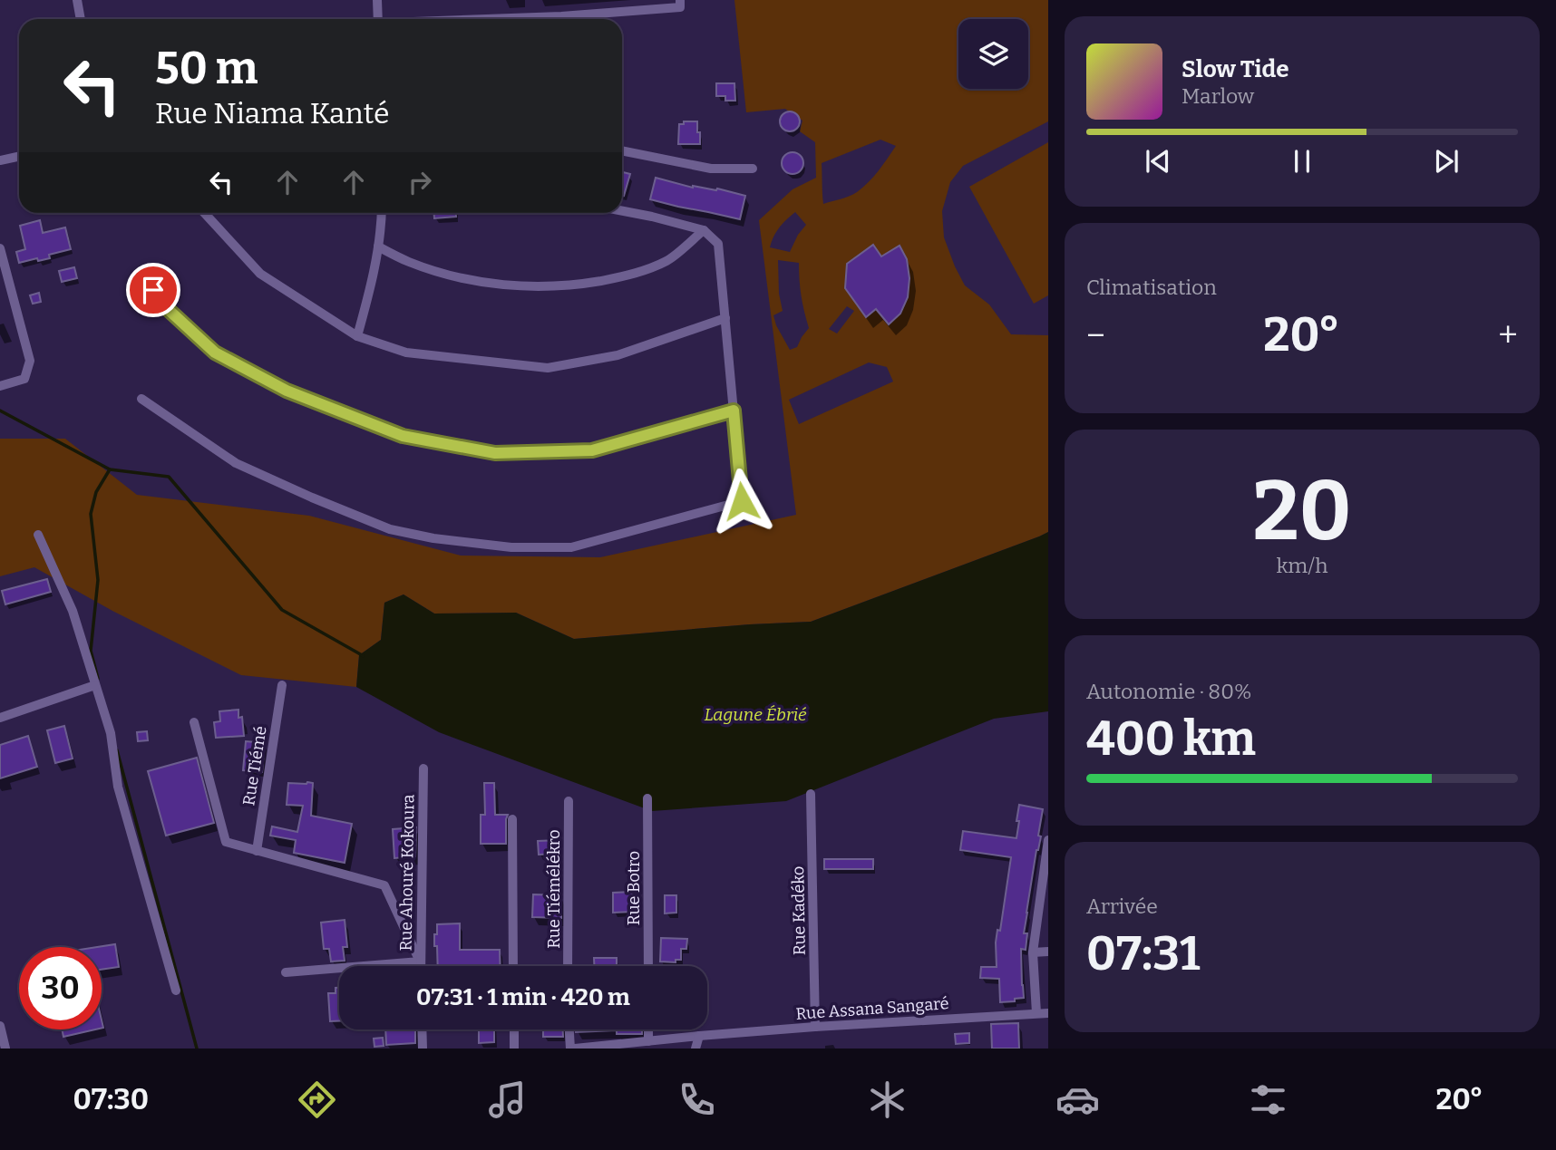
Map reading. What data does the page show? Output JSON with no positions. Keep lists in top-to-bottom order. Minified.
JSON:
{"streets":{"street":["Rue Tiémé","Rue Ahouré Kokoura","Rue Botro","Rue Tiémélékro","Rue Kadéko","Rue Assana Sangaré"]},"crossings":[["Rue Kadéko","Rue Assana Sangaré"]],"water":["Lagune Ébrié"],"page":{"turn":["50 m","Rue Niama Kanté"],"song":["Slow Tide","Marlow"],"tile":["Climatisation",["20","km/h"],["Autonomie · 80%","400 km"],["Arrivée","07:31"]],"heat":["−","20°","+"],"limit":"30","trip":"07:31 · 1 min · 420 m","tabs":["07:30","20°"]}}
